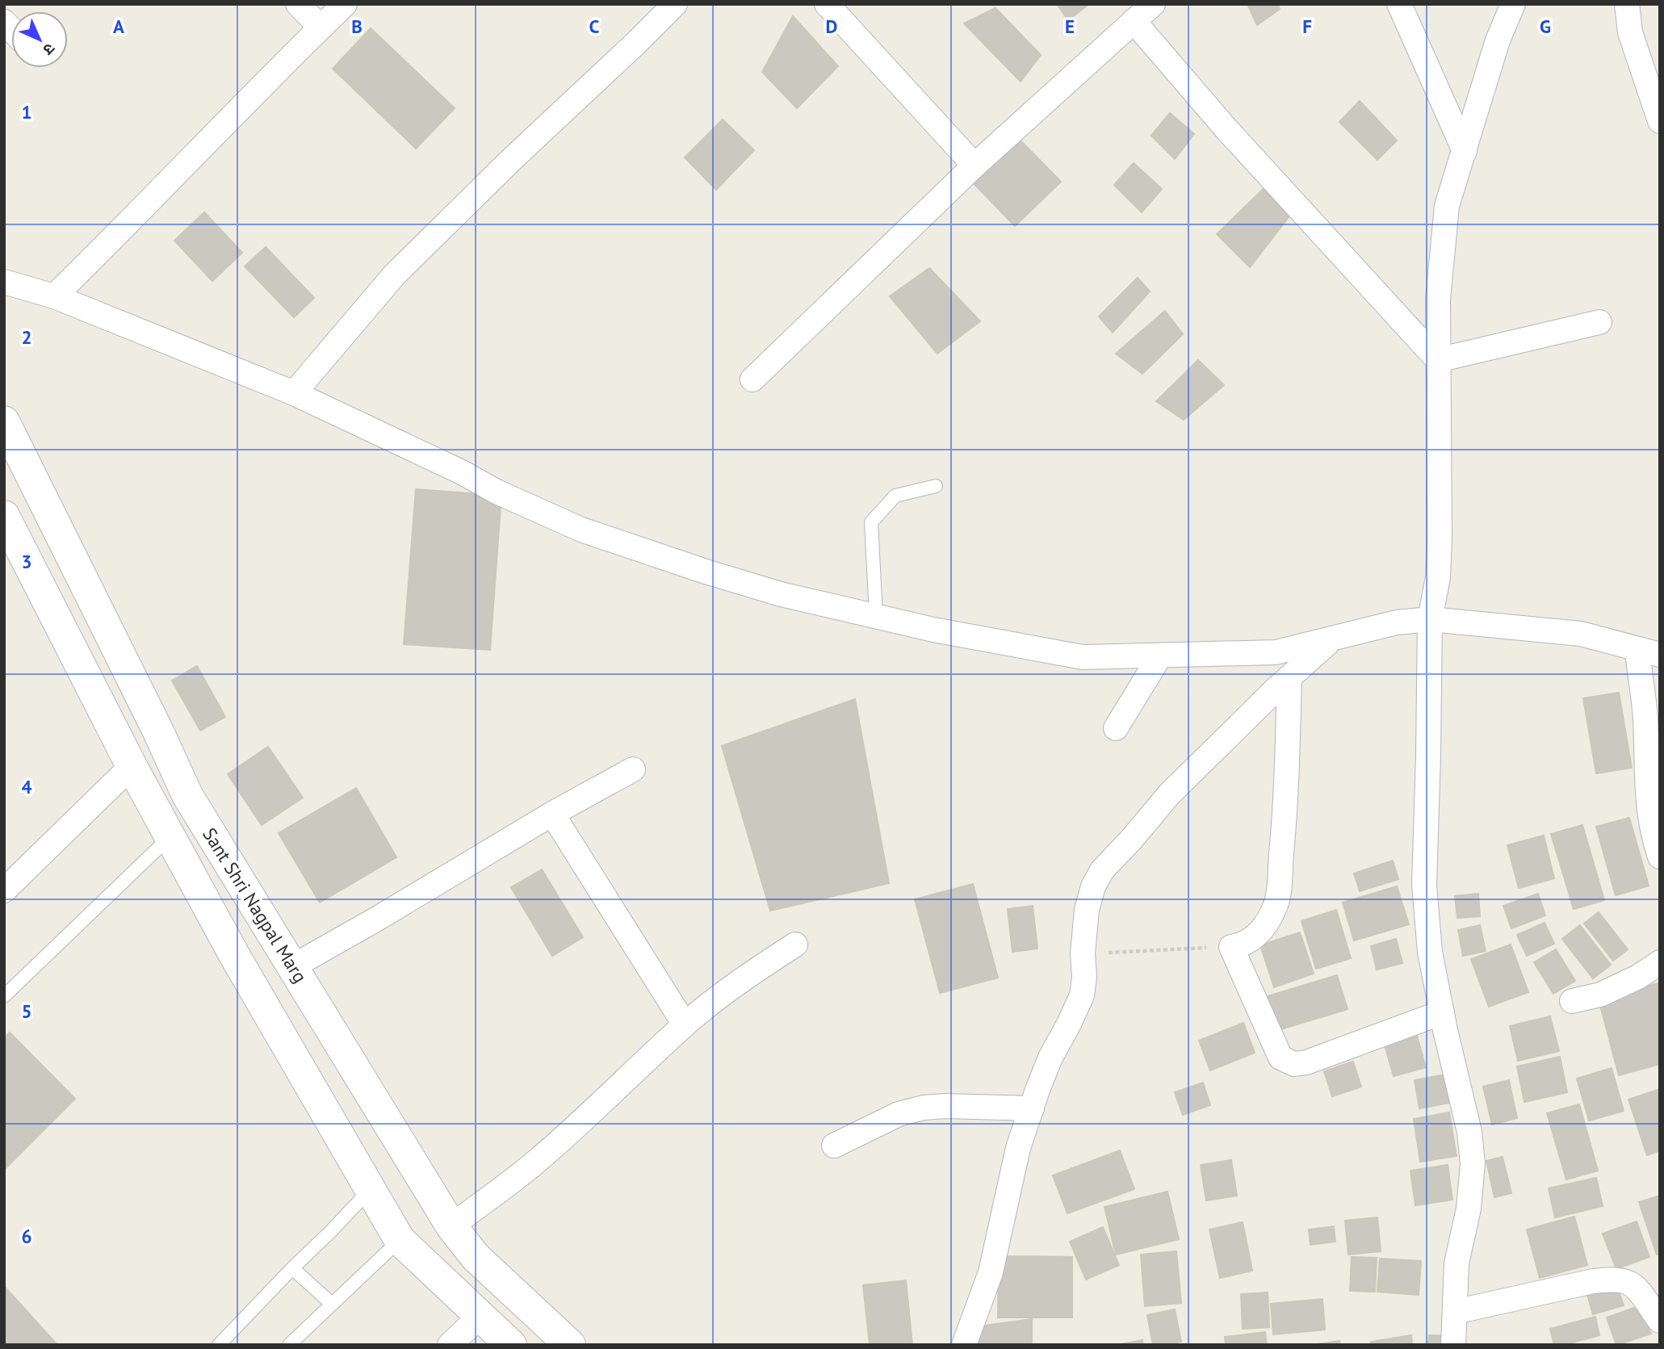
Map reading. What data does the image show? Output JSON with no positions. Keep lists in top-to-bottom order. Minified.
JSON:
{"streets":{"main road":["Sant Shri Nagpal Marg"]},"north":"bottom right","grid":{"columns":["A","B","C","D","E","F","G"],"rows":["1","2","3","4","5","6"]}}
